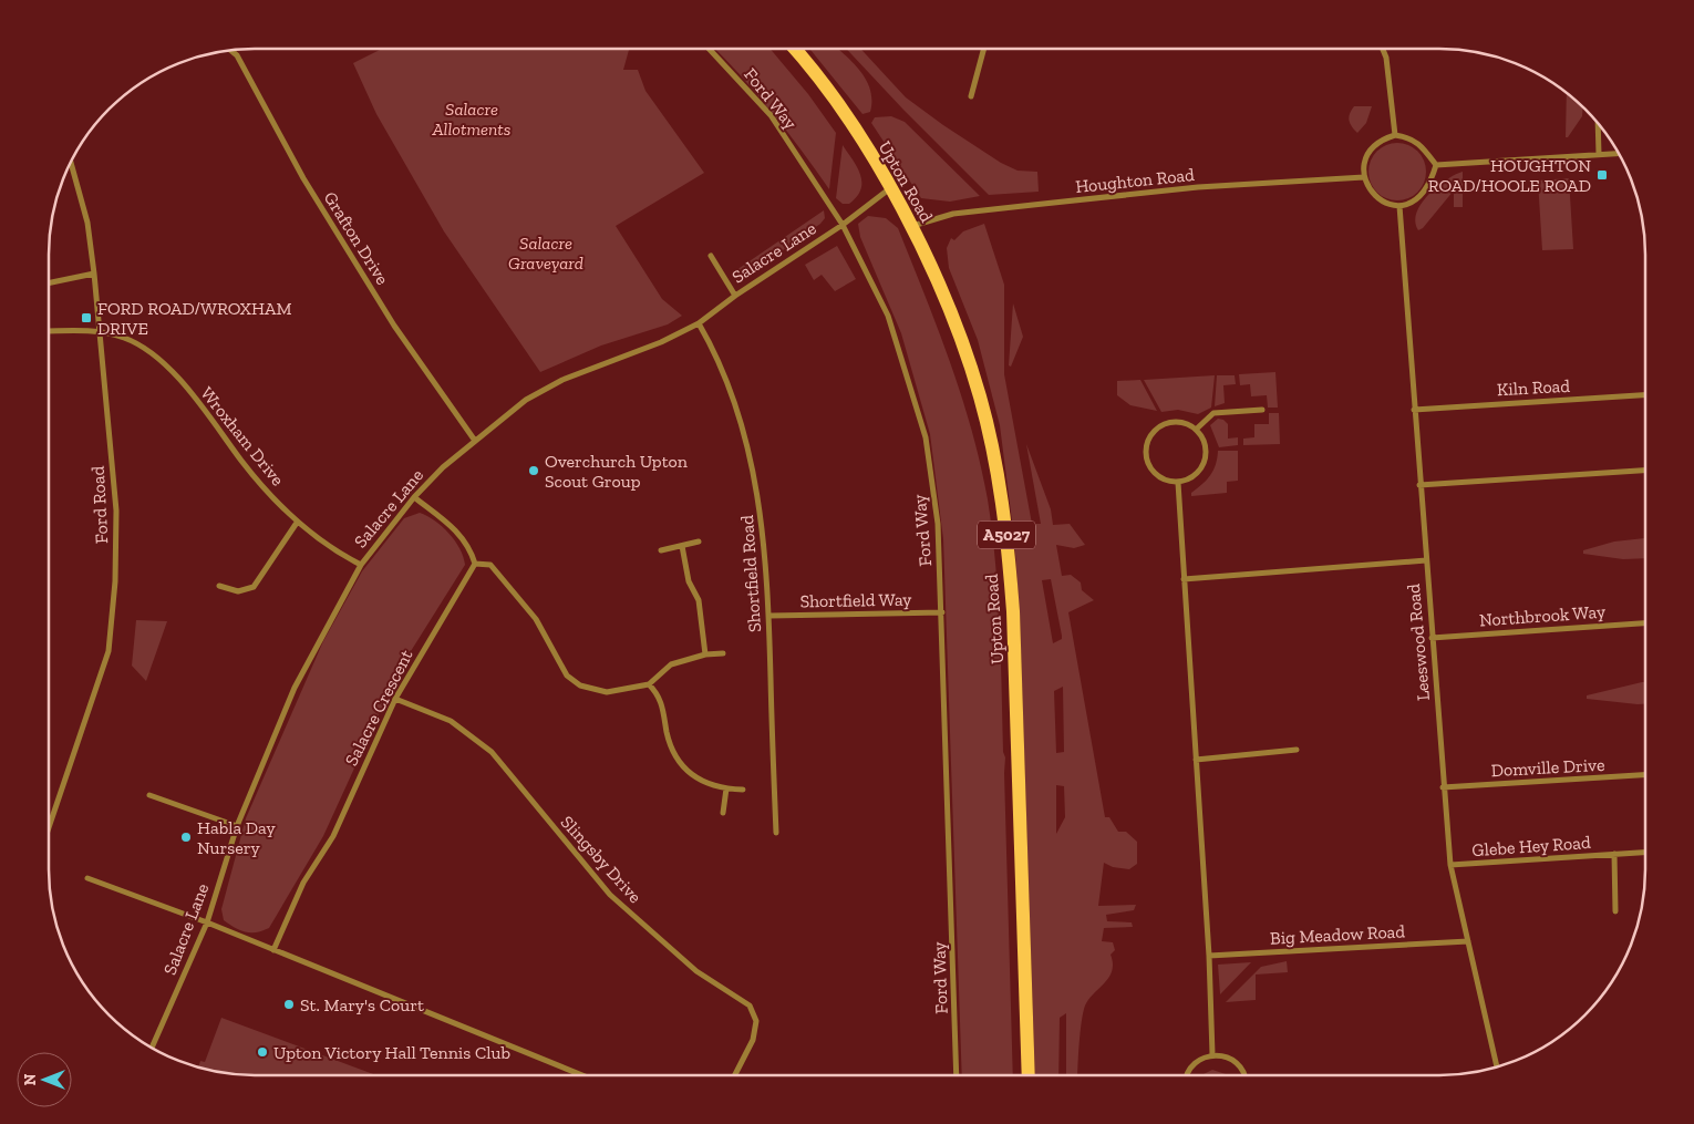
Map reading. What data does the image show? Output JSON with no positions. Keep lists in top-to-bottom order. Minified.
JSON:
{"streets":{"main road":["Upton Road","A5027"],"street":["Ford Way","Houghton Road","Grafton Drive","Salacre Lane","Kiln Road","Wroxham Drive","Ford Road","Shortfield Road","Shortfield Way","Northbrook Way","Leeswood Road","Salacre Crescent","Domville Drive","Glebe Hey Road","Slingsby Drive","Big Meadow Road"]},"crossings":[["Ford Way","Salacre Lane"],["Ford Way","Shortfield Way"],["Houghton Road","Upton Road"],["Houghton Road","Leeswood Road"],["Upton Road","Salacre Lane"],["Grafton Drive","Salacre Lane"],["Salacre Lane","Wroxham Drive"],["Salacre Lane","Shortfield Road"],["Kiln Road","Leeswood Road"],["Wroxham Drive","Ford Road"],["Shortfield Road","Shortfield Way"],["Northbrook Way","Leeswood Road"],["Leeswood Road","Domville Drive"],["Leeswood Road","Glebe Hey Road"],["Leeswood Road","Big Meadow Road"],["Salacre Crescent","Slingsby Drive"]],"parks":["Salacre Allotments","Salacre Graveyard"],"places":{"transit":["HOUGHTON ROAD/HOOLE ROAD","FORD ROAD/WROXHAM DRIVE"],"other":["Overchurch Upton Scout Group","Habla Day Nursery","St. Mary's Court","Upton Victory Hall Tennis Club"]},"north":"left"}
